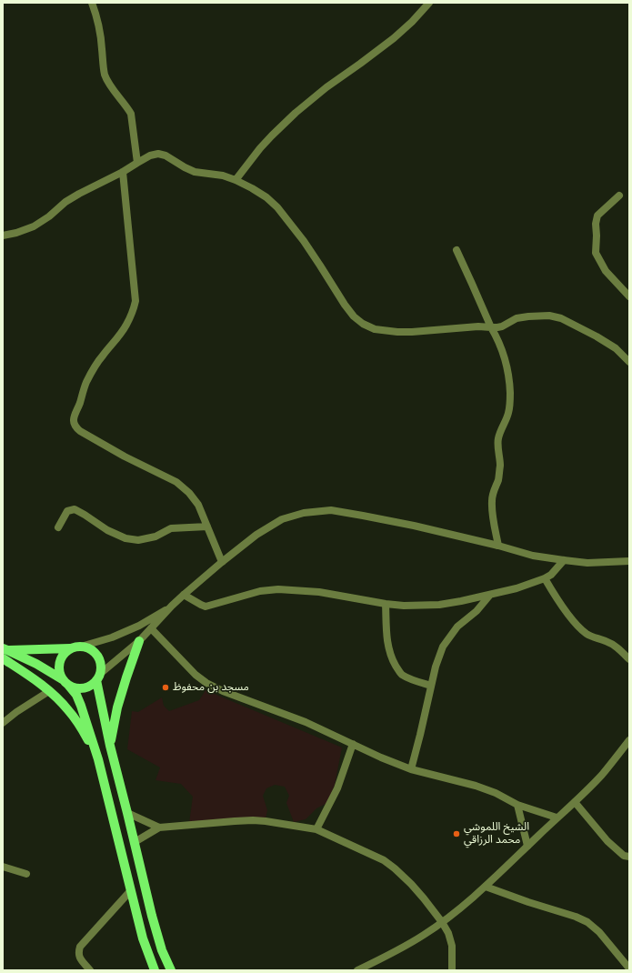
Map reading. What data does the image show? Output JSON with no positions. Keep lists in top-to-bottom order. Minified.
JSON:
{"places":["مسجد بن محفوظ","الشيخ اللموشي محمد الرزاقي"]}
